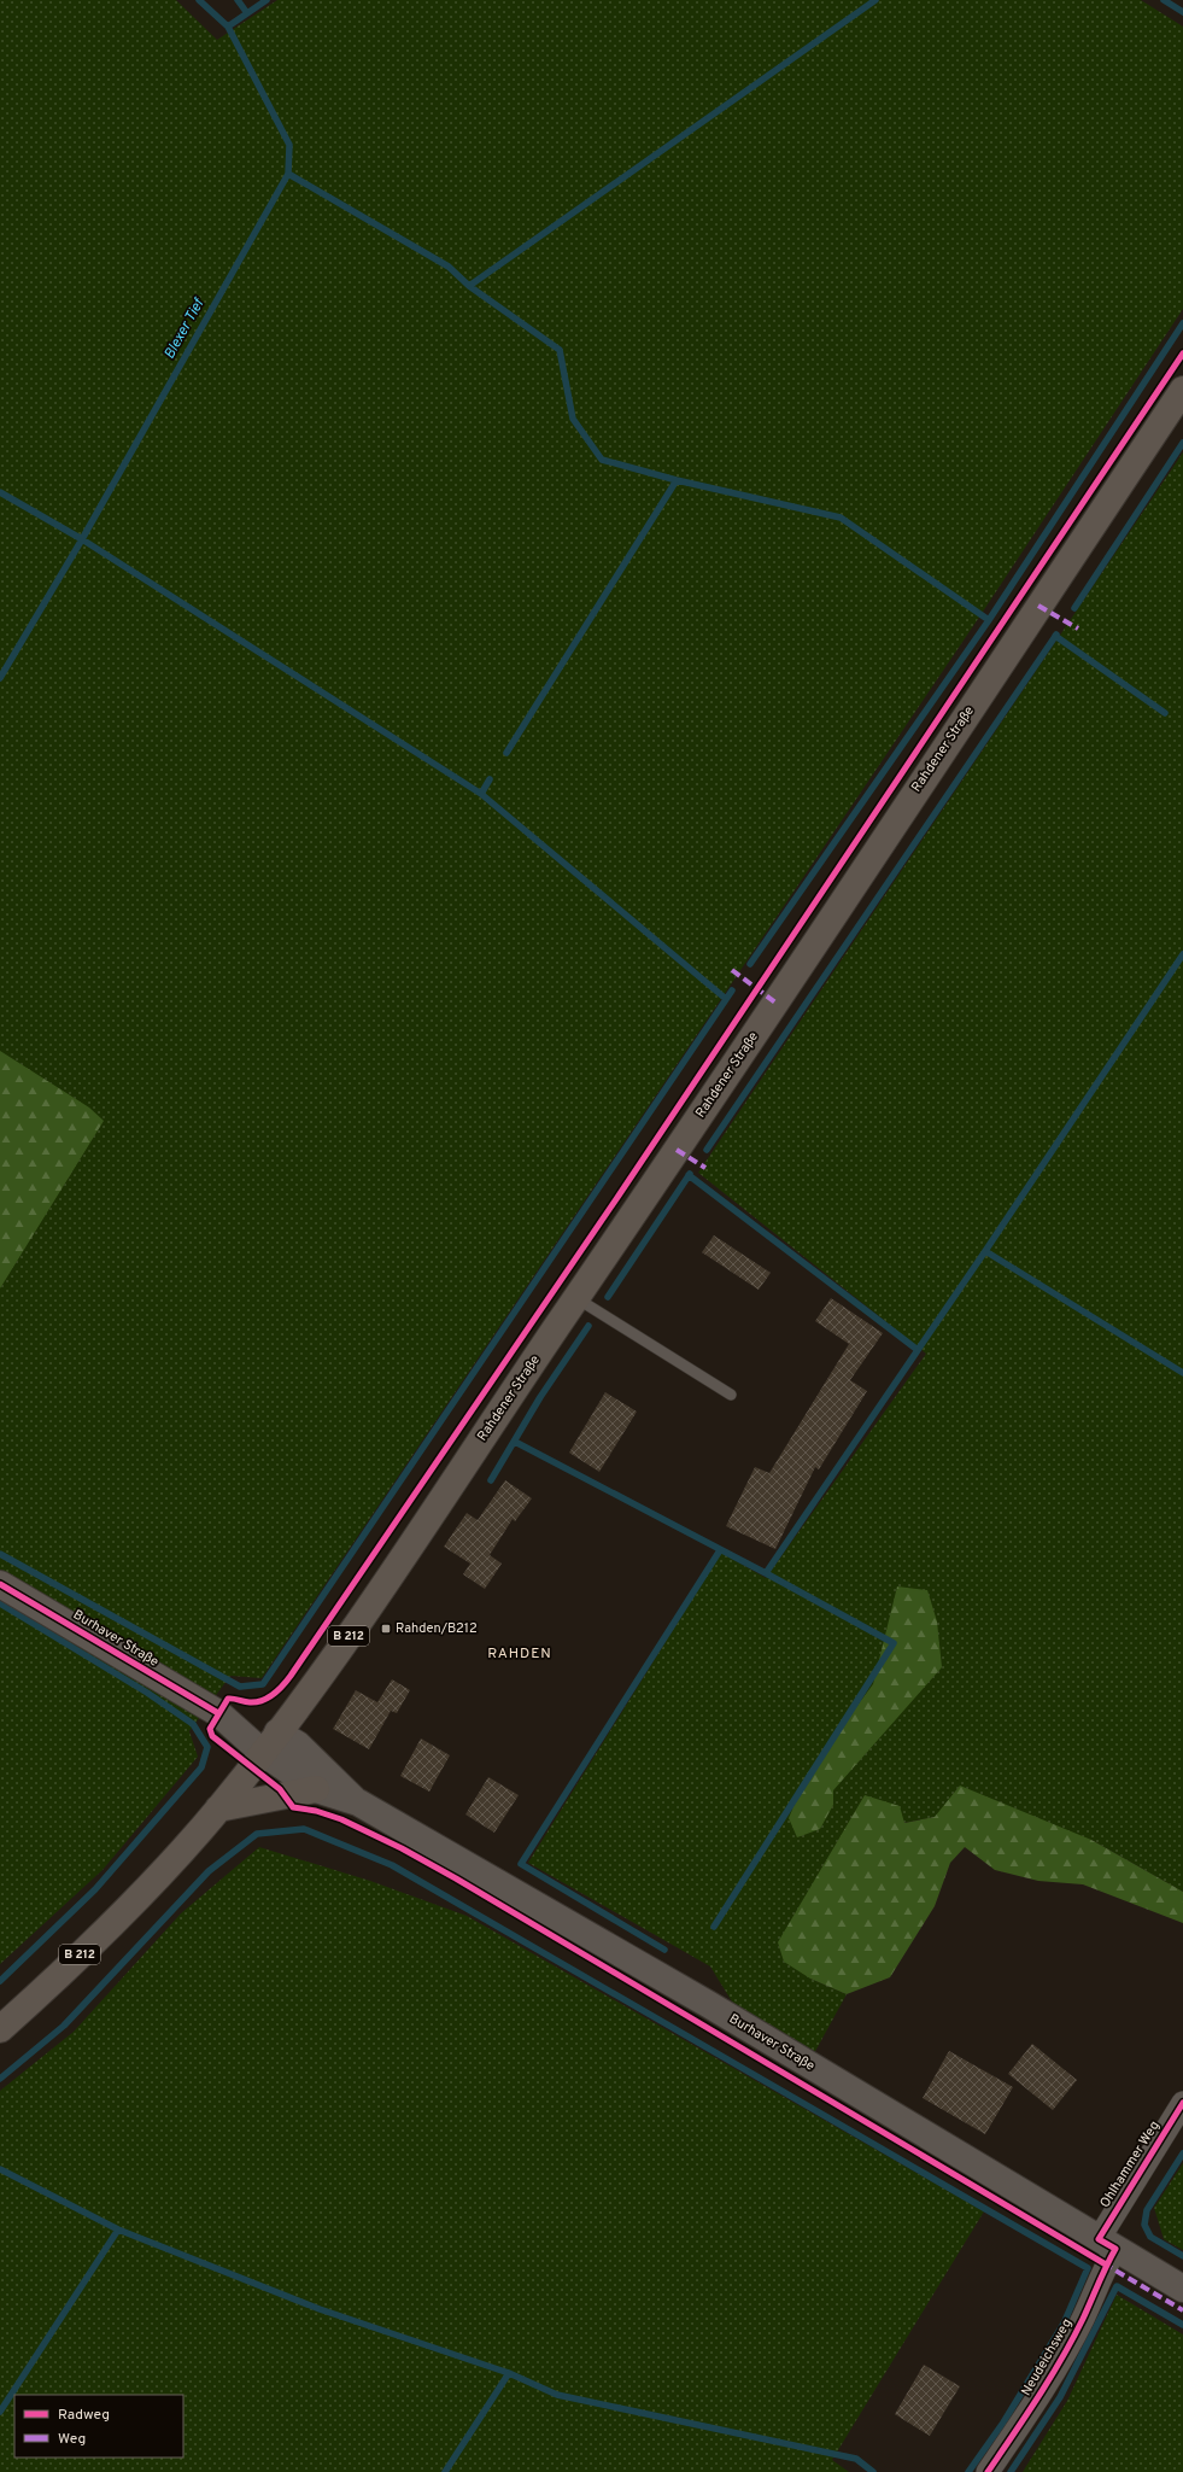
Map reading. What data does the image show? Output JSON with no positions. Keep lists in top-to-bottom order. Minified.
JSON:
{"streets":{"main road":["Rahdener Straße","B 212","Burhaver Straße"],"street":["Ohlhammer Weg","Neudeichsweg"]},"crossings":[["Rahdener Straße","B 212"],["Rahdener Straße","Burhaver Straße"],["B 212","Burhaver Straße"],["Burhaver Straße","Ohlhammer Weg"],["Burhaver Straße","Neudeichsweg"],["Ohlhammer Weg","Neudeichsweg"]],"districts":["RAHDEN"],"water":["Blexer Tief"],"places":{"transit":["Rahden/B212"]},"legend":["Radweg","Weg"]}
